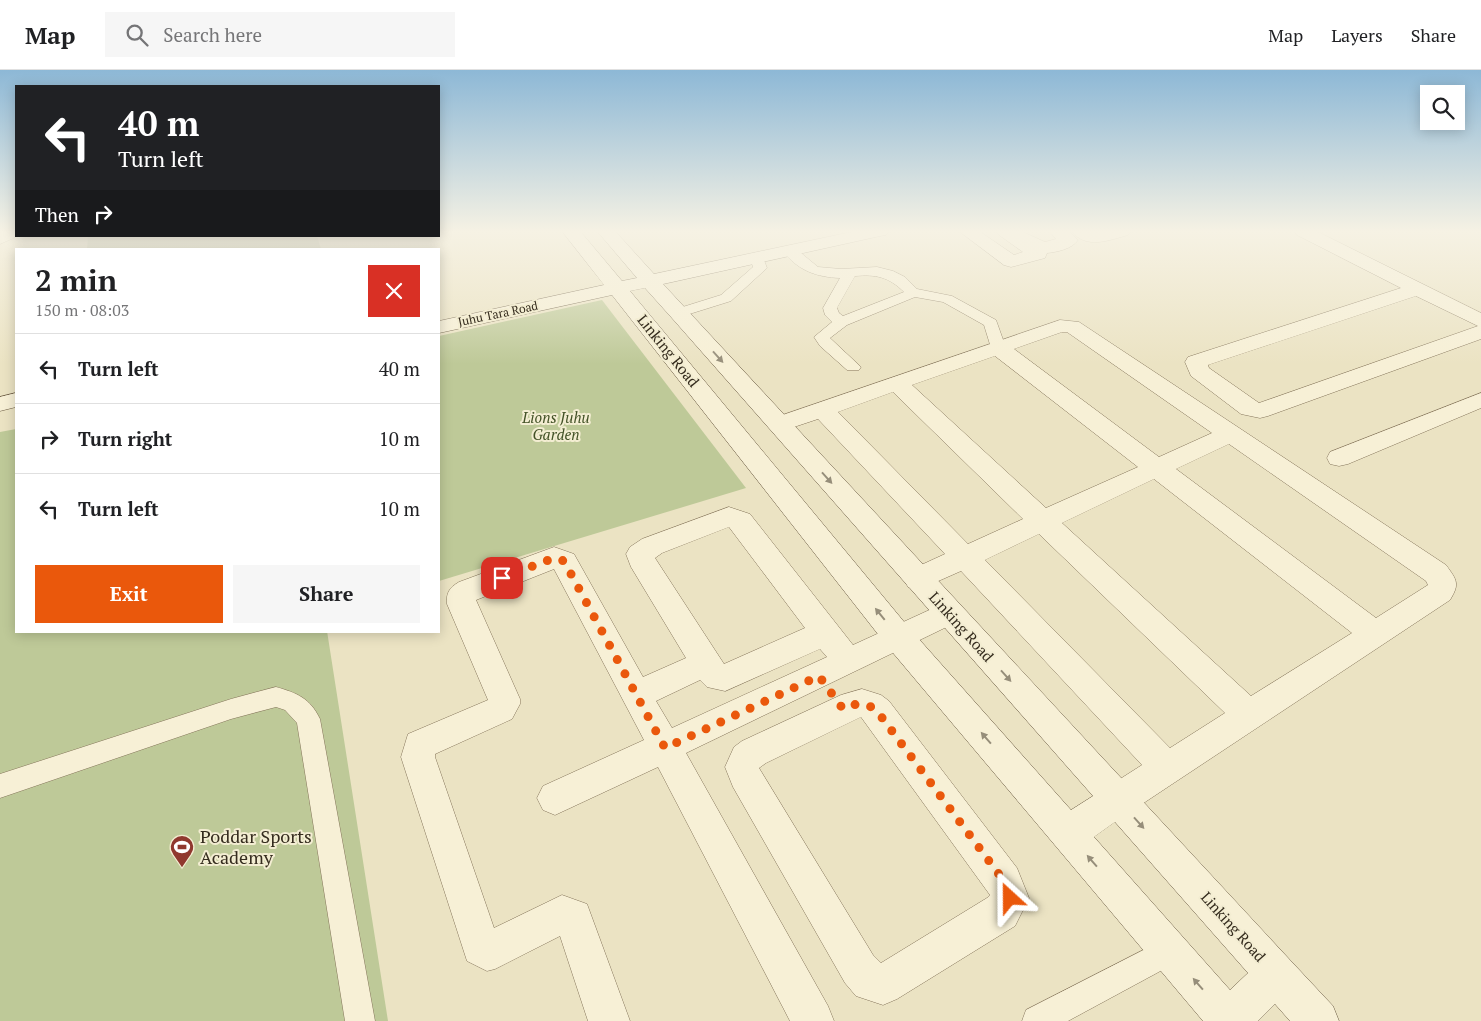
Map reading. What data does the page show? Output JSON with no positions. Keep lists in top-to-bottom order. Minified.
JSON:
{"streets":{"street":["Juhu Tara Road","Linking Road"]},"crossings":[["Juhu Tara Road","Linking Road"]],"parks":["Lions Juhu Garden"],"places":{"sports":["Poddar Sports Academy"]},"page":{"header":"Map","search":"Search here","nav":["Map","Layers","Share"],"turn":["40 m","Turn left"],"then":"Then","heading":["2 min","150 m · 08:03"],"list":[{"name":"Turn left","value":"40 m"},{"name":"Turn right","value":"10 m"},{"name":"Turn left","value":"10 m"}],"buttons":["Exit","Share"]}}
